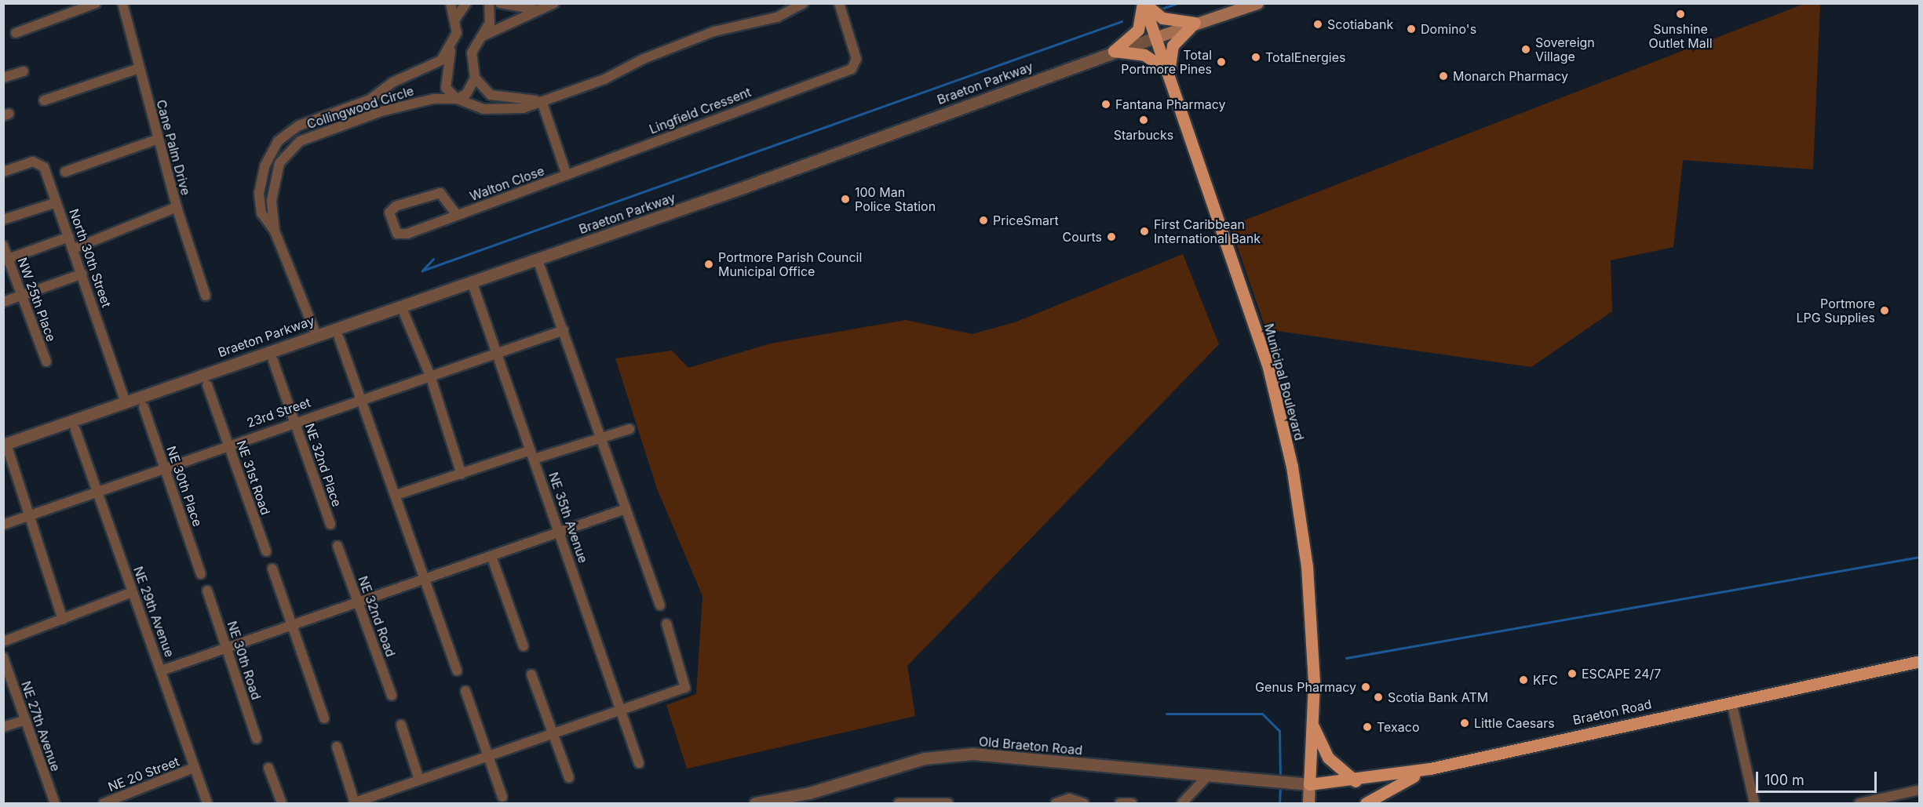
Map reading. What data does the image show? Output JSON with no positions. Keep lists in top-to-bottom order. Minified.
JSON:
{"streets":{"main road":["Braeton Parkway","Municipal Boulevard","Braeton Road"],"street":["Collingwood Circle","Lingfield Cressent","Cane Palm Drive","Walton Close","North 30th Street","NW 25th Place","23rd Street","NE 32nd Place","NE 31st Road","NE 30th Place","NE 35th Avenue","NE 29th Avenue","NE 32nd Road","NE 30th Road","NE 27th Avenue","Old Braeton Road","NE 20 Street"]},"crossings":[["Braeton Parkway","North 30th Street"],["Braeton Parkway","Municipal Boulevard"],["Braeton Parkway","NE 35th Avenue"],["Lingfield Cressent","Walton Close"],["Municipal Boulevard","Braeton Road"],["Municipal Boulevard","Old Braeton Road"],["23rd Street","NE 32nd Place"],["23rd Street","NE 31st Road"],["23rd Street","NE 30th Place"],["23rd Street","NE 35th Avenue"],["23rd Street","NE 29th Avenue"],["NE 29th Avenue","NE 20 Street"],["Braeton Road","Old Braeton Road"]],"places":["Sunshine Outlet Mall","Scotiabank","Domino's","Sovereign Village","TotalEnergies","Total Portmore Pines","Monarch Pharmacy","Fantana Pharmacy","Starbucks","100 Man Police Station","PriceSmart","First Caribbean International Bank","Courts","Portmore Parish Council Municipal Office","Portmore LPG Supplies","ESCAPE 24/7","KFC","Genus Pharmacy","Scotia Bank ATM","Little Caesars","Texaco"],"scale_bar":"100 m"}
